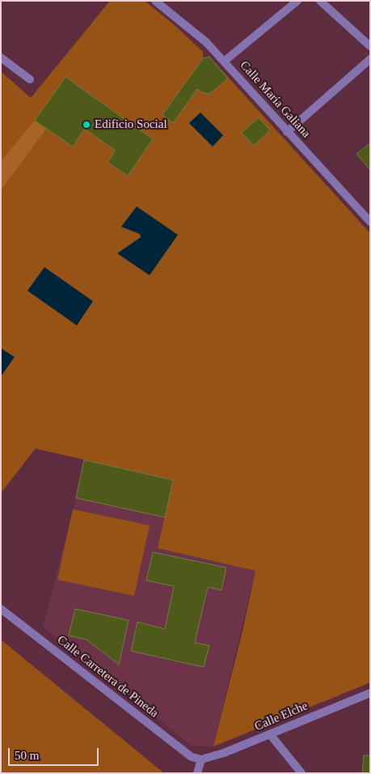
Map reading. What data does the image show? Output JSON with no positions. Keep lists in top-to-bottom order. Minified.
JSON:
{"streets":{"street":["Calle María Galiana","Calle Carretera de Pineda","Calle Elche"]},"crossings":[["Calle Carretera de Pineda","Calle Elche"]],"places":["Edificio Social"],"scale_bar":"50 m"}
